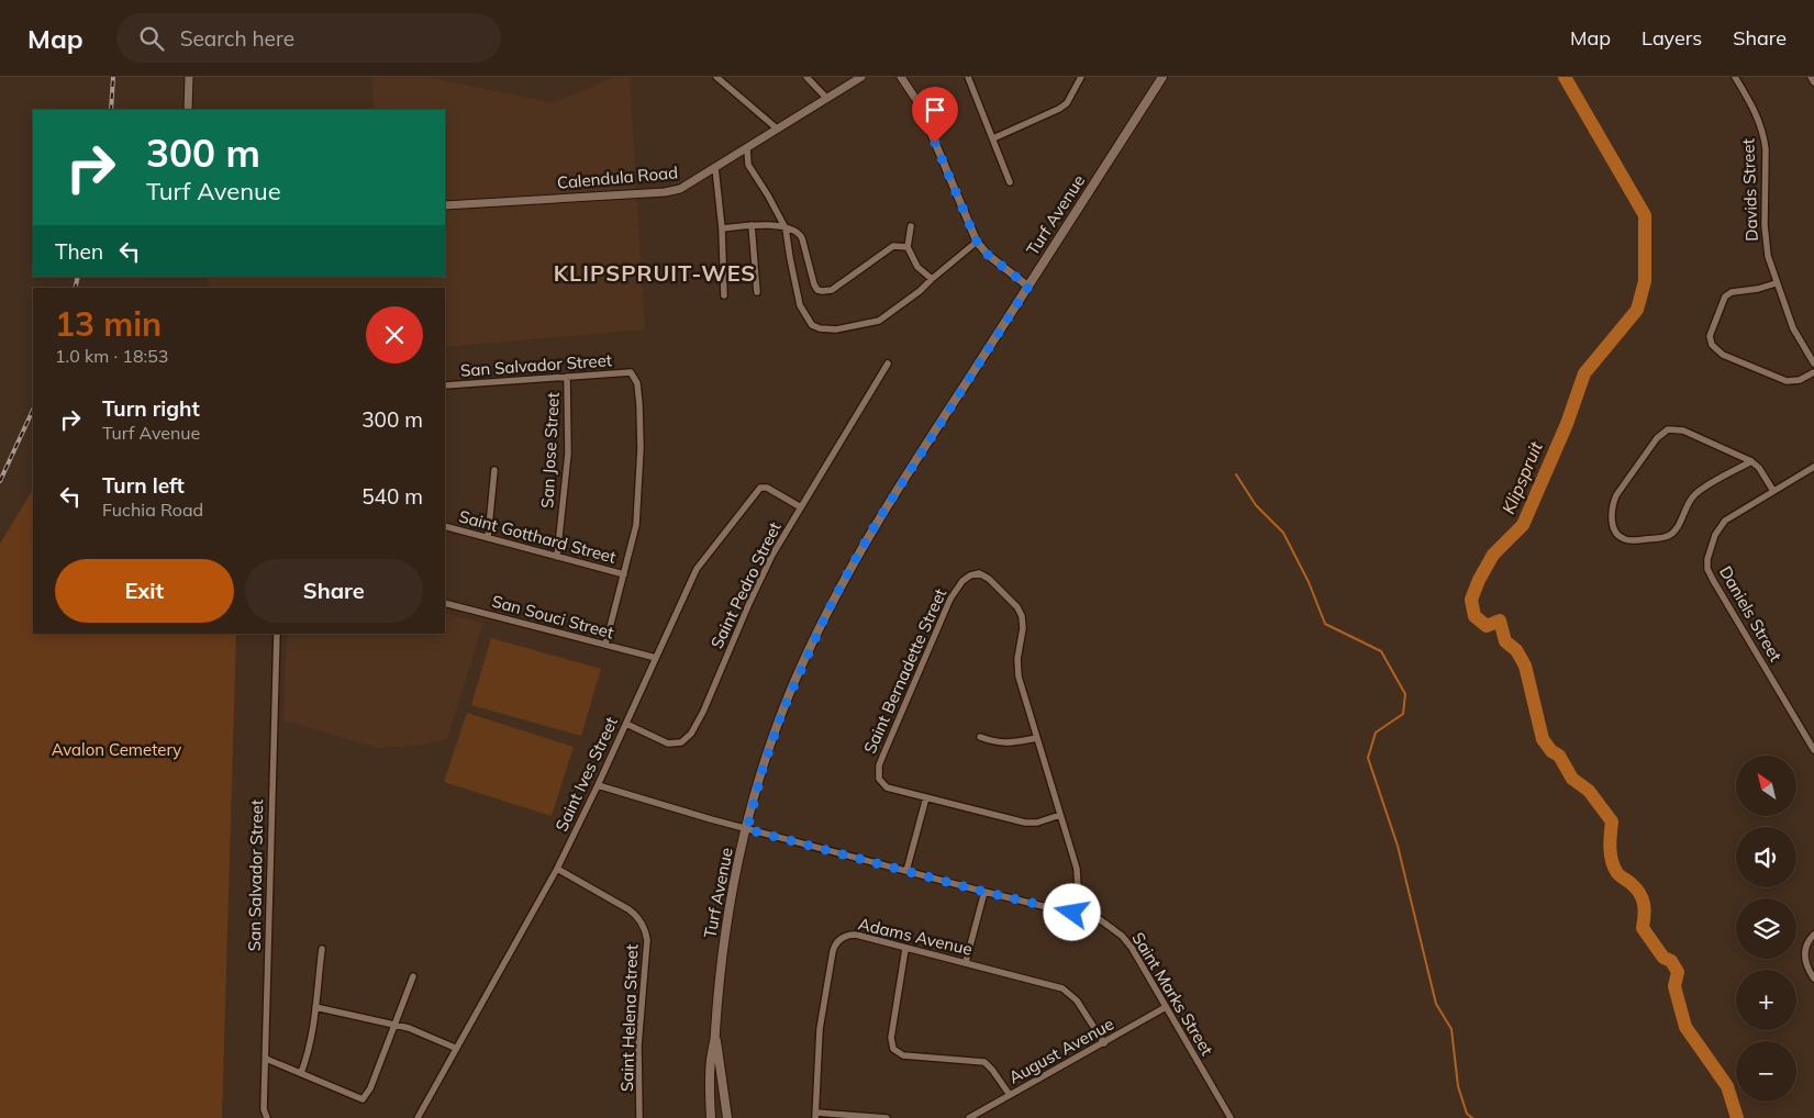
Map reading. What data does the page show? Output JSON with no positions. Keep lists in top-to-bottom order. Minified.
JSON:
{"streets":{"main road":["Turf Avenue"],"street":["Calendula Road","Davids Street","San Salvador Street","San Jose Street","Saint Gotthard Street","Saint Pedro Street","Daniels Street","San Souci Street","Saint Bernadette Street","Saint Ives Street","Adams Avenue","Saint Marks Street","Saint Helena Street","August Avenue"]},"crossings":[["Turf Avenue","Saint Marks Street"],["San Salvador Street","San Jose Street"],["San Salvador Street","Saint Gotthard Street"],["San Jose Street","Saint Gotthard Street"],["Saint Pedro Street","Saint Ives Street"],["San Souci Street","Saint Ives Street"],["Saint Bernadette Street","Saint Marks Street"],["Saint Ives Street","Saint Marks Street"],["Saint Ives Street","Saint Helena Street"],["Adams Avenue","August Avenue"],["Saint Marks Street","August Avenue"]],"districts":["KLIPSPRUIT-WES"],"water":["Klipspruit"],"parks":["Avalon Cemetery"],"north":"top left","page":{"header":"Map","search":"Search here","nav":["Map","Layers","Share"],"turn":["300 m","Turf Avenue"],"then":"Then","heading":["13 min","1.0 km · 18:53"],"list":[{"name":"Turn right","note":"Turf Avenue","value":"300 m"},{"name":"Turn left","note":"Fuchia Road","value":"540 m"}],"buttons":["Exit","Share"],"map_buttons":["+","−"]}}
